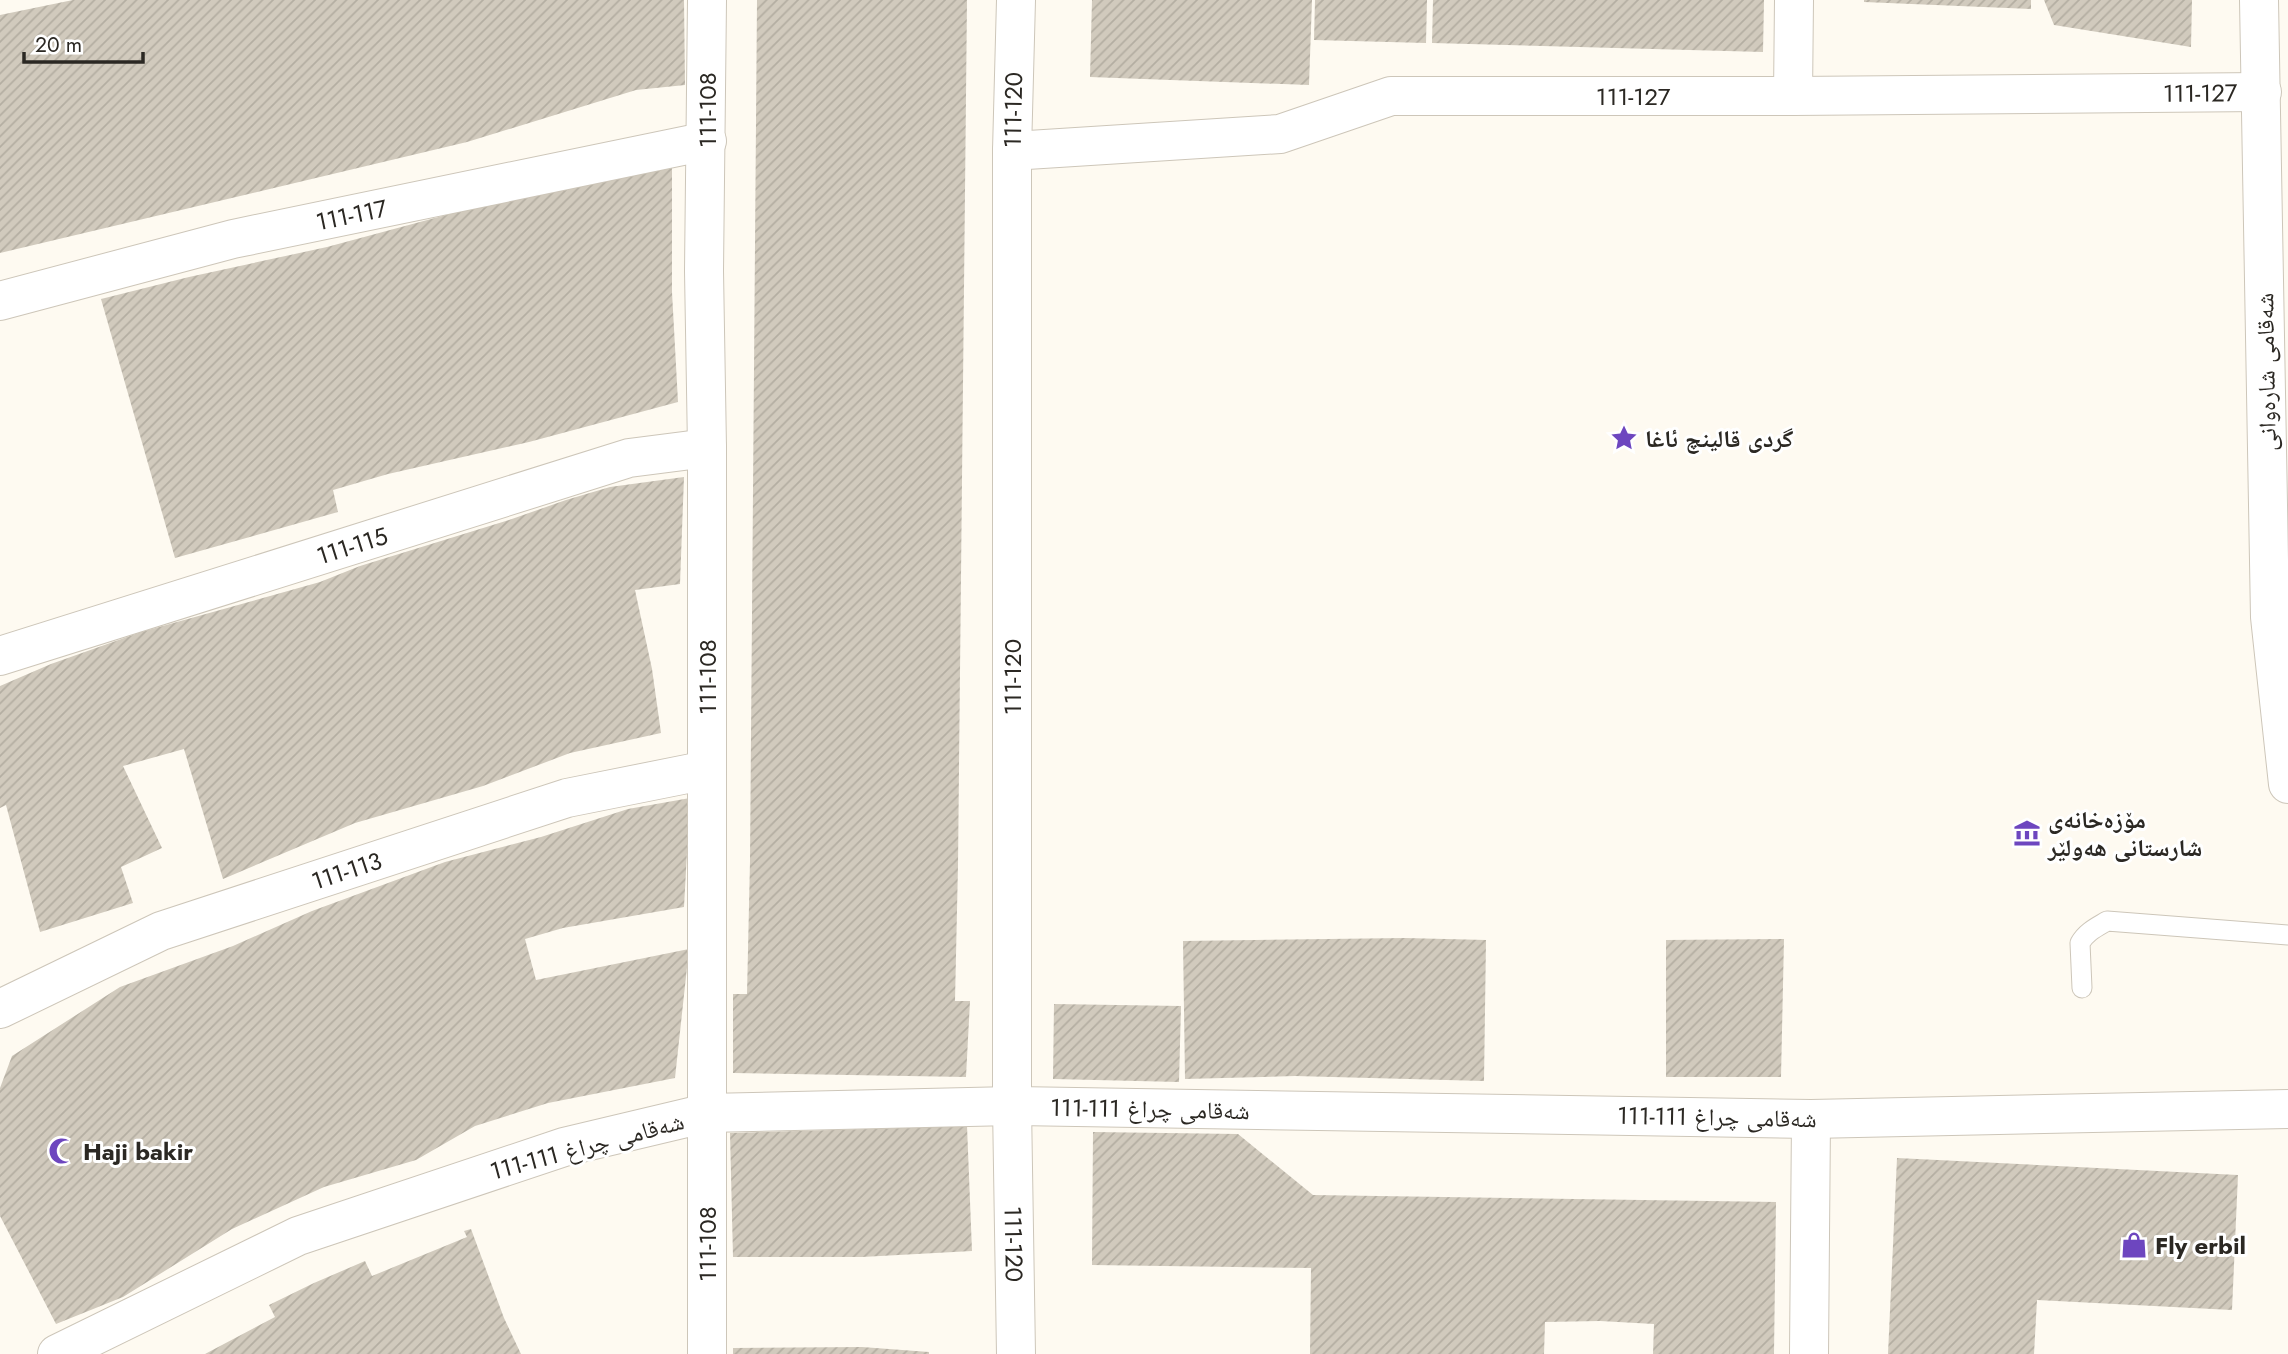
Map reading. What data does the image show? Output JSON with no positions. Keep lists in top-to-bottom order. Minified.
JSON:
{"streets":{"street":["111-127","111-108","111-120","111-117","شەقامی شارەوانی","111-115","111-113","شەقامی چراغ 111-111"]},"crossings":[["111-127","111-120"],["111-127","شەقامی شارەوانی"],["111-108","111-117"],["111-108","111-115"],["111-108","111-113"],["111-108","شەقامی چراغ 111-111"],["111-120","شەقامی چراغ 111-111"]],"places":{"place":["گردی قالینچ ئاغا"],"museum":["مۆزەخانەی شارستانی هەولێر"],"mosque":["Haji bakir"],"shop":["Fly erbil"]},"scale_bar":"20 m"}
